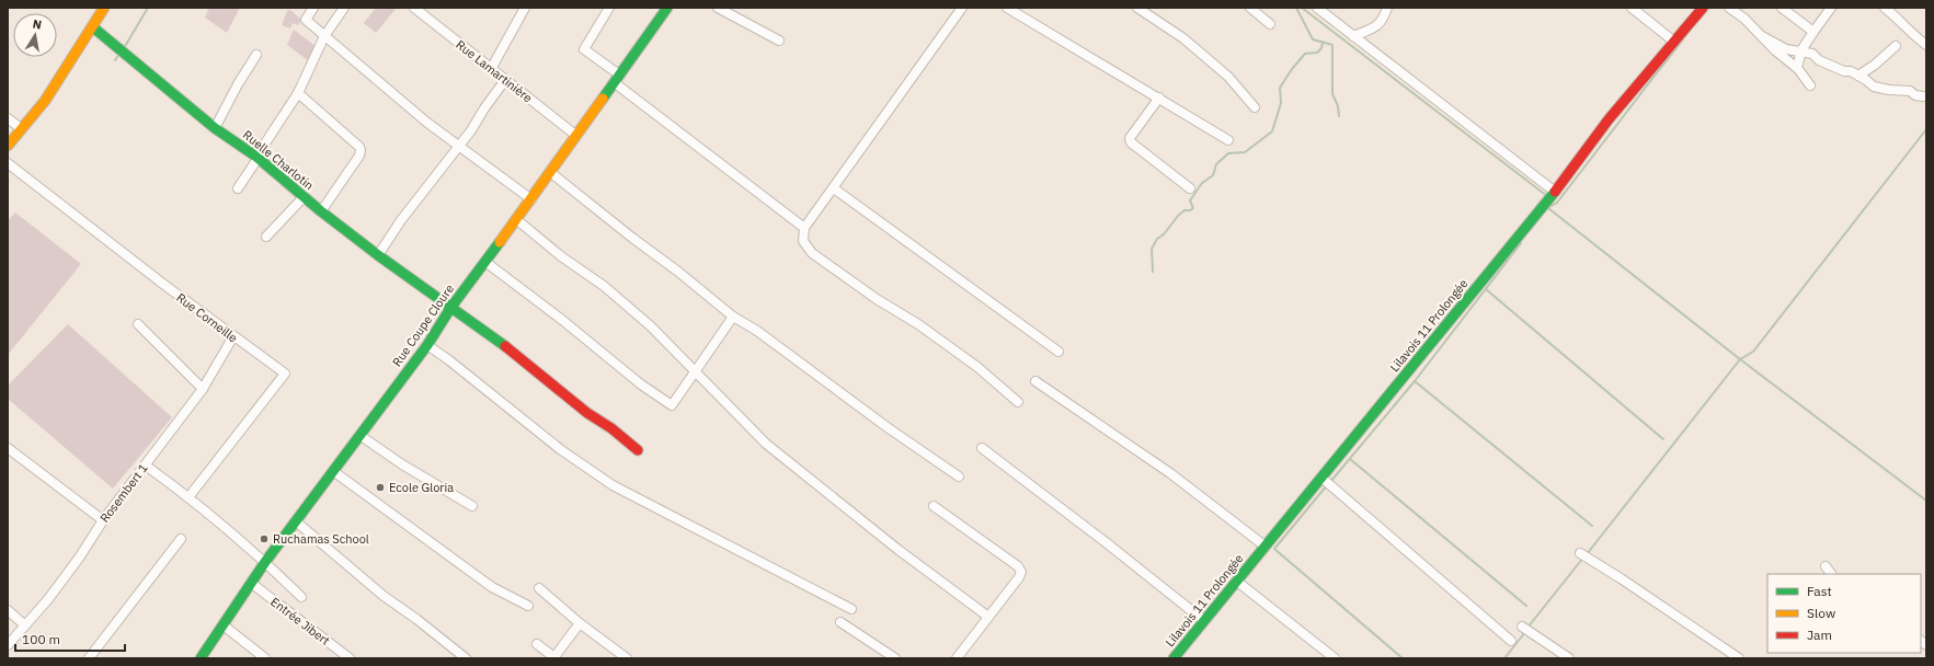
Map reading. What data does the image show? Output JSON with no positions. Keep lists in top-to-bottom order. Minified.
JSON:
{"streets":{"street":["Rue Lamartinière","Ruelle Charlotin","Rue Corneille","Rue Coupe Cloure","Lilavois 11 Prolongée","Rosembert 1","Entrée Jibert"]},"crossings":[["Rue Lamartinière","Rue Coupe Cloure"],["Ruelle Charlotin","Rue Coupe Cloure"],["Rue Corneille","Rosembert 1"],["Rue Coupe Cloure","Entrée Jibert"]],"places":["Ecole Gloria","Ruchamas School"],"legend":["Fast","Slow","Jam"],"scale_bar":"100 m","north":"top"}
